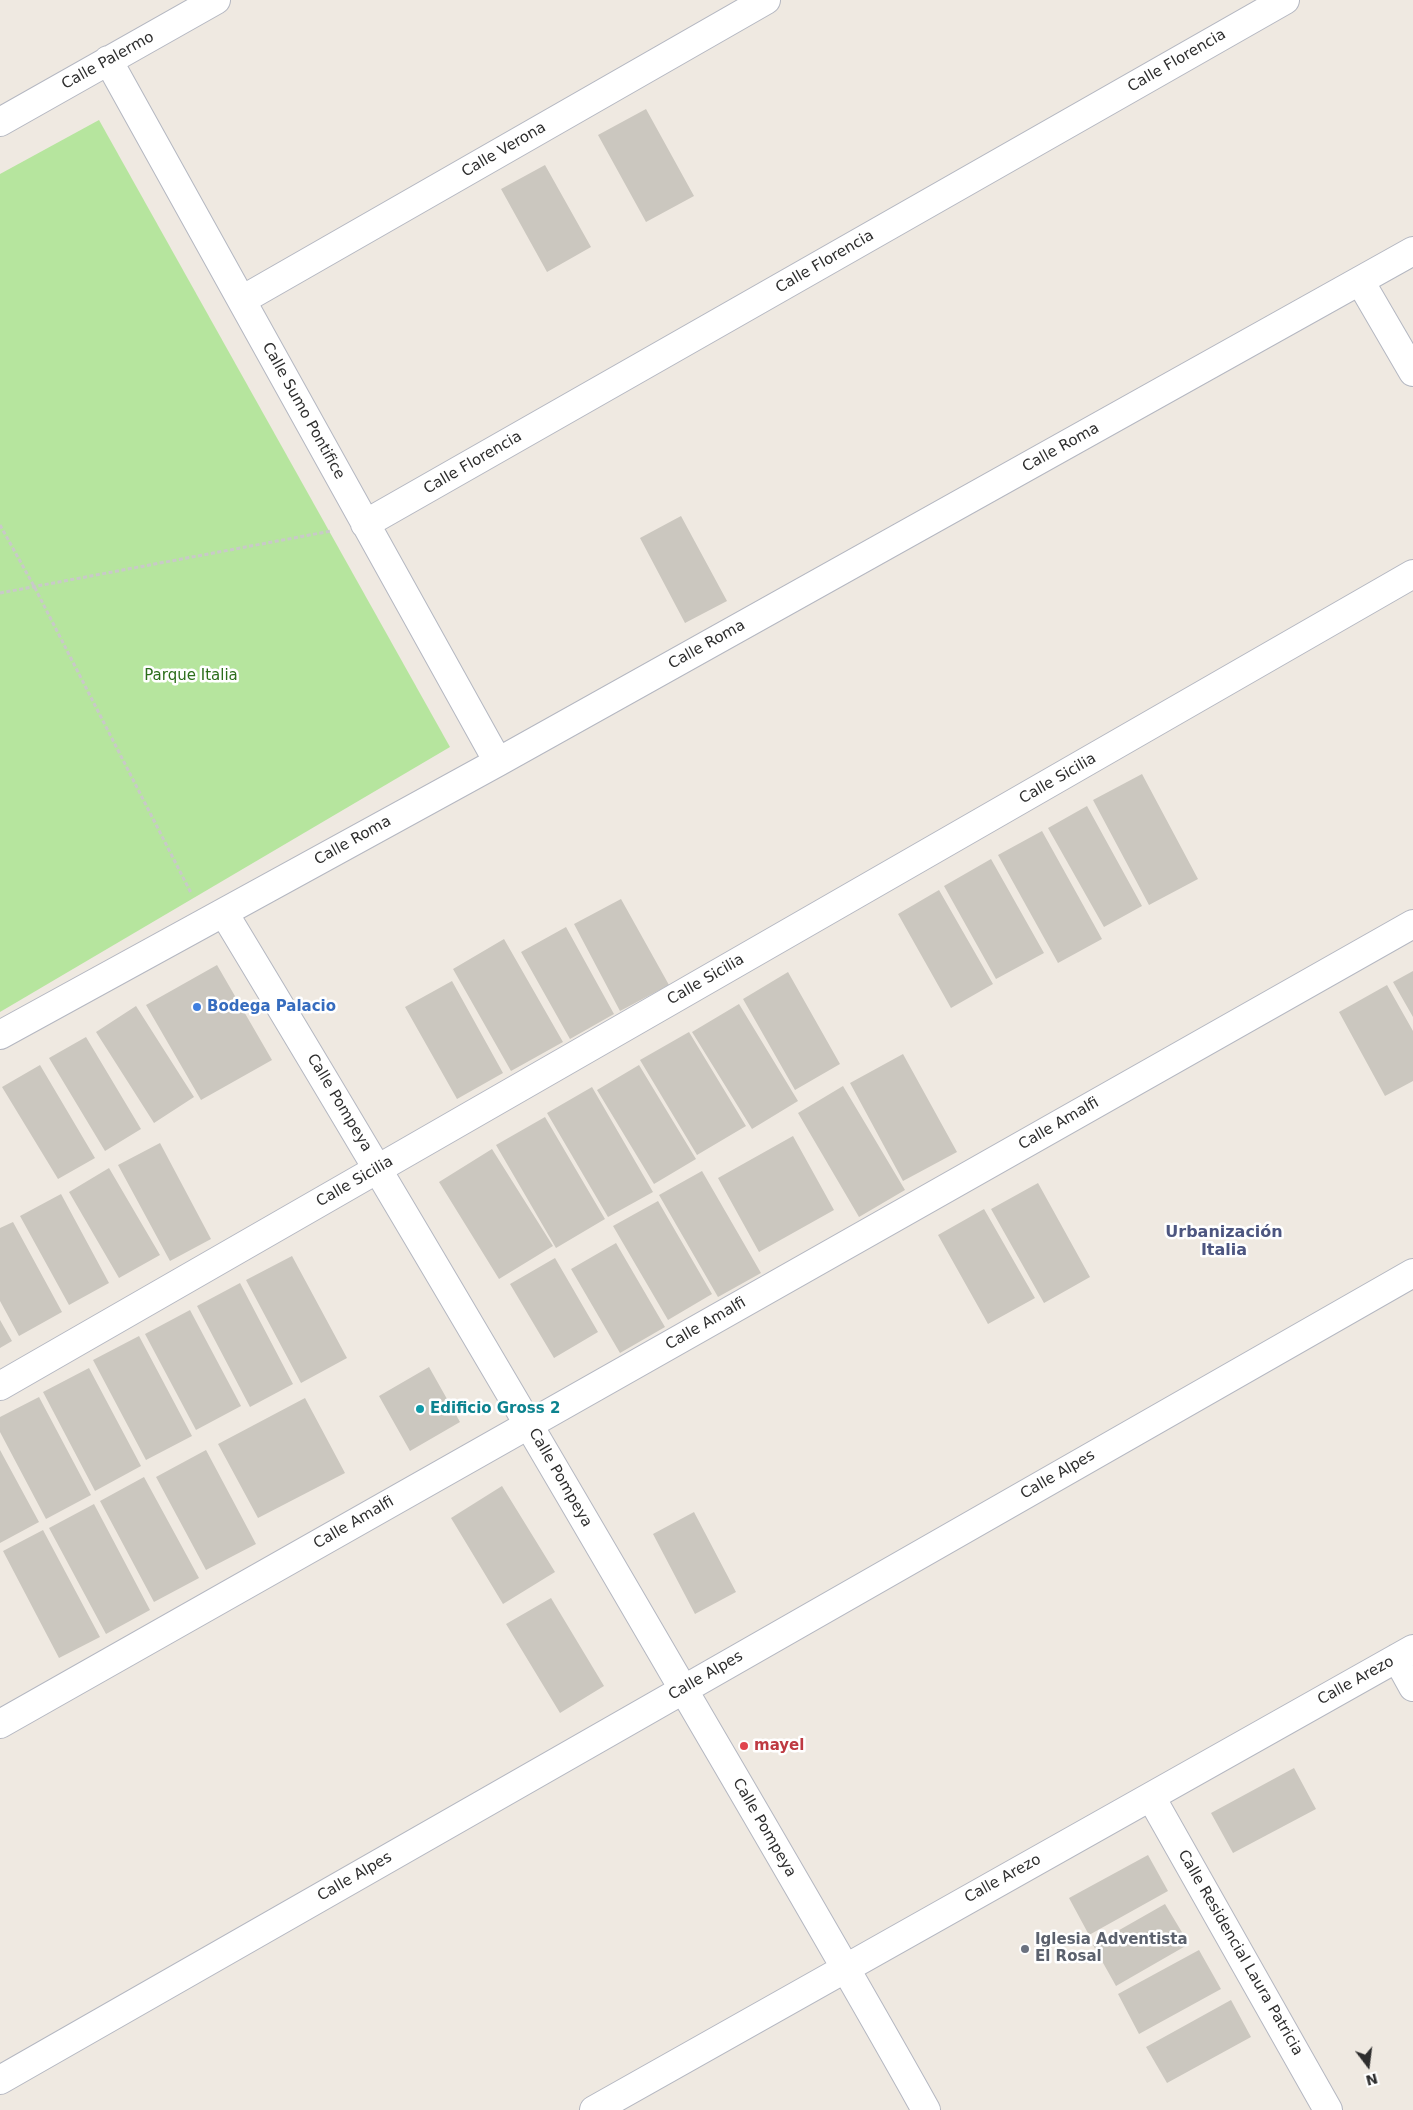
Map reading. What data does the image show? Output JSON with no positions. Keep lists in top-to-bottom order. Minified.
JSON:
{"streets":{"street":["Calle Palermo","Calle Florencia","Calle Verona","Calle Sumo Pontifice","Calle Roma","Calle Sicilia","Calle Pompeya","Calle Amalfi","Calle Alpes","Calle Arezo","Calle Residencial Laura Patricia"]},"crossings":[["Calle Palermo","Calle Sumo Pontifice"],["Calle Florencia","Calle Sumo Pontifice"],["Calle Verona","Calle Sumo Pontifice"],["Calle Sumo Pontifice","Calle Roma"],["Calle Roma","Calle Pompeya"],["Calle Sicilia","Calle Pompeya"],["Calle Pompeya","Calle Amalfi"],["Calle Pompeya","Calle Alpes"],["Calle Pompeya","Calle Arezo"],["Calle Arezo","Calle Residencial Laura Patricia"]],"districts":["Urbanización Italia"],"parks":["Parque Italia"],"places":["Bodega Palacio","Edificio Gross 2","mayel","Iglesia Adventista El Rosal"],"north":"bottom"}
